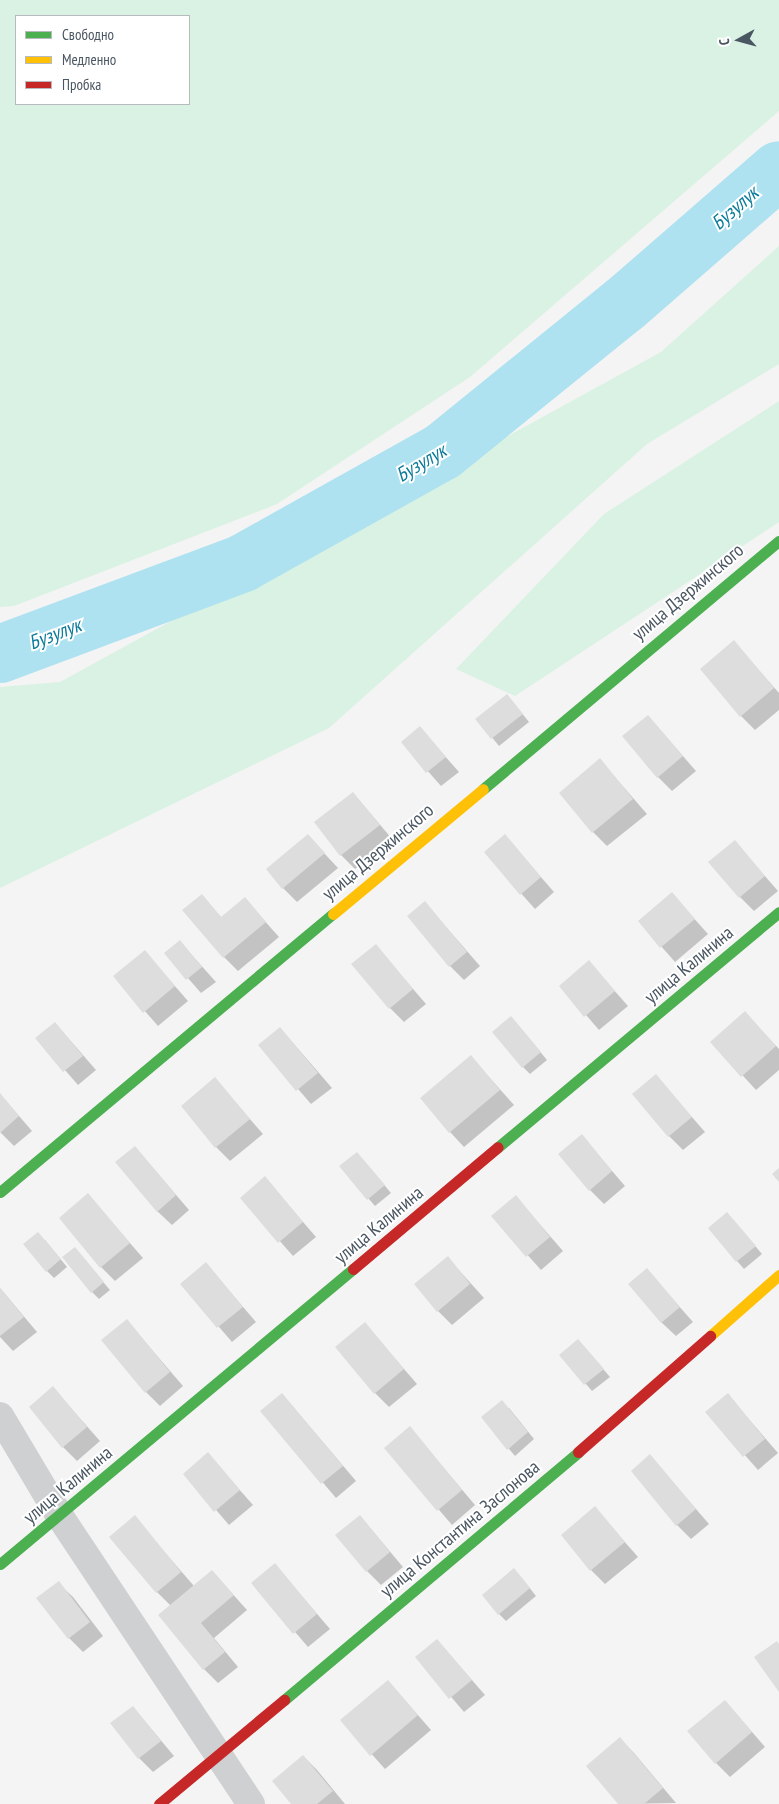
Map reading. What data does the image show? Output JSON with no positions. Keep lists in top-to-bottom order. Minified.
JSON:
{"streets":{"street":["улица Дзержинского","улица Калинина","улица Константина Заслонова"]},"water":["Бузулук"],"legend":["Свободно","Медленно","Пробка"],"north":"left"}
